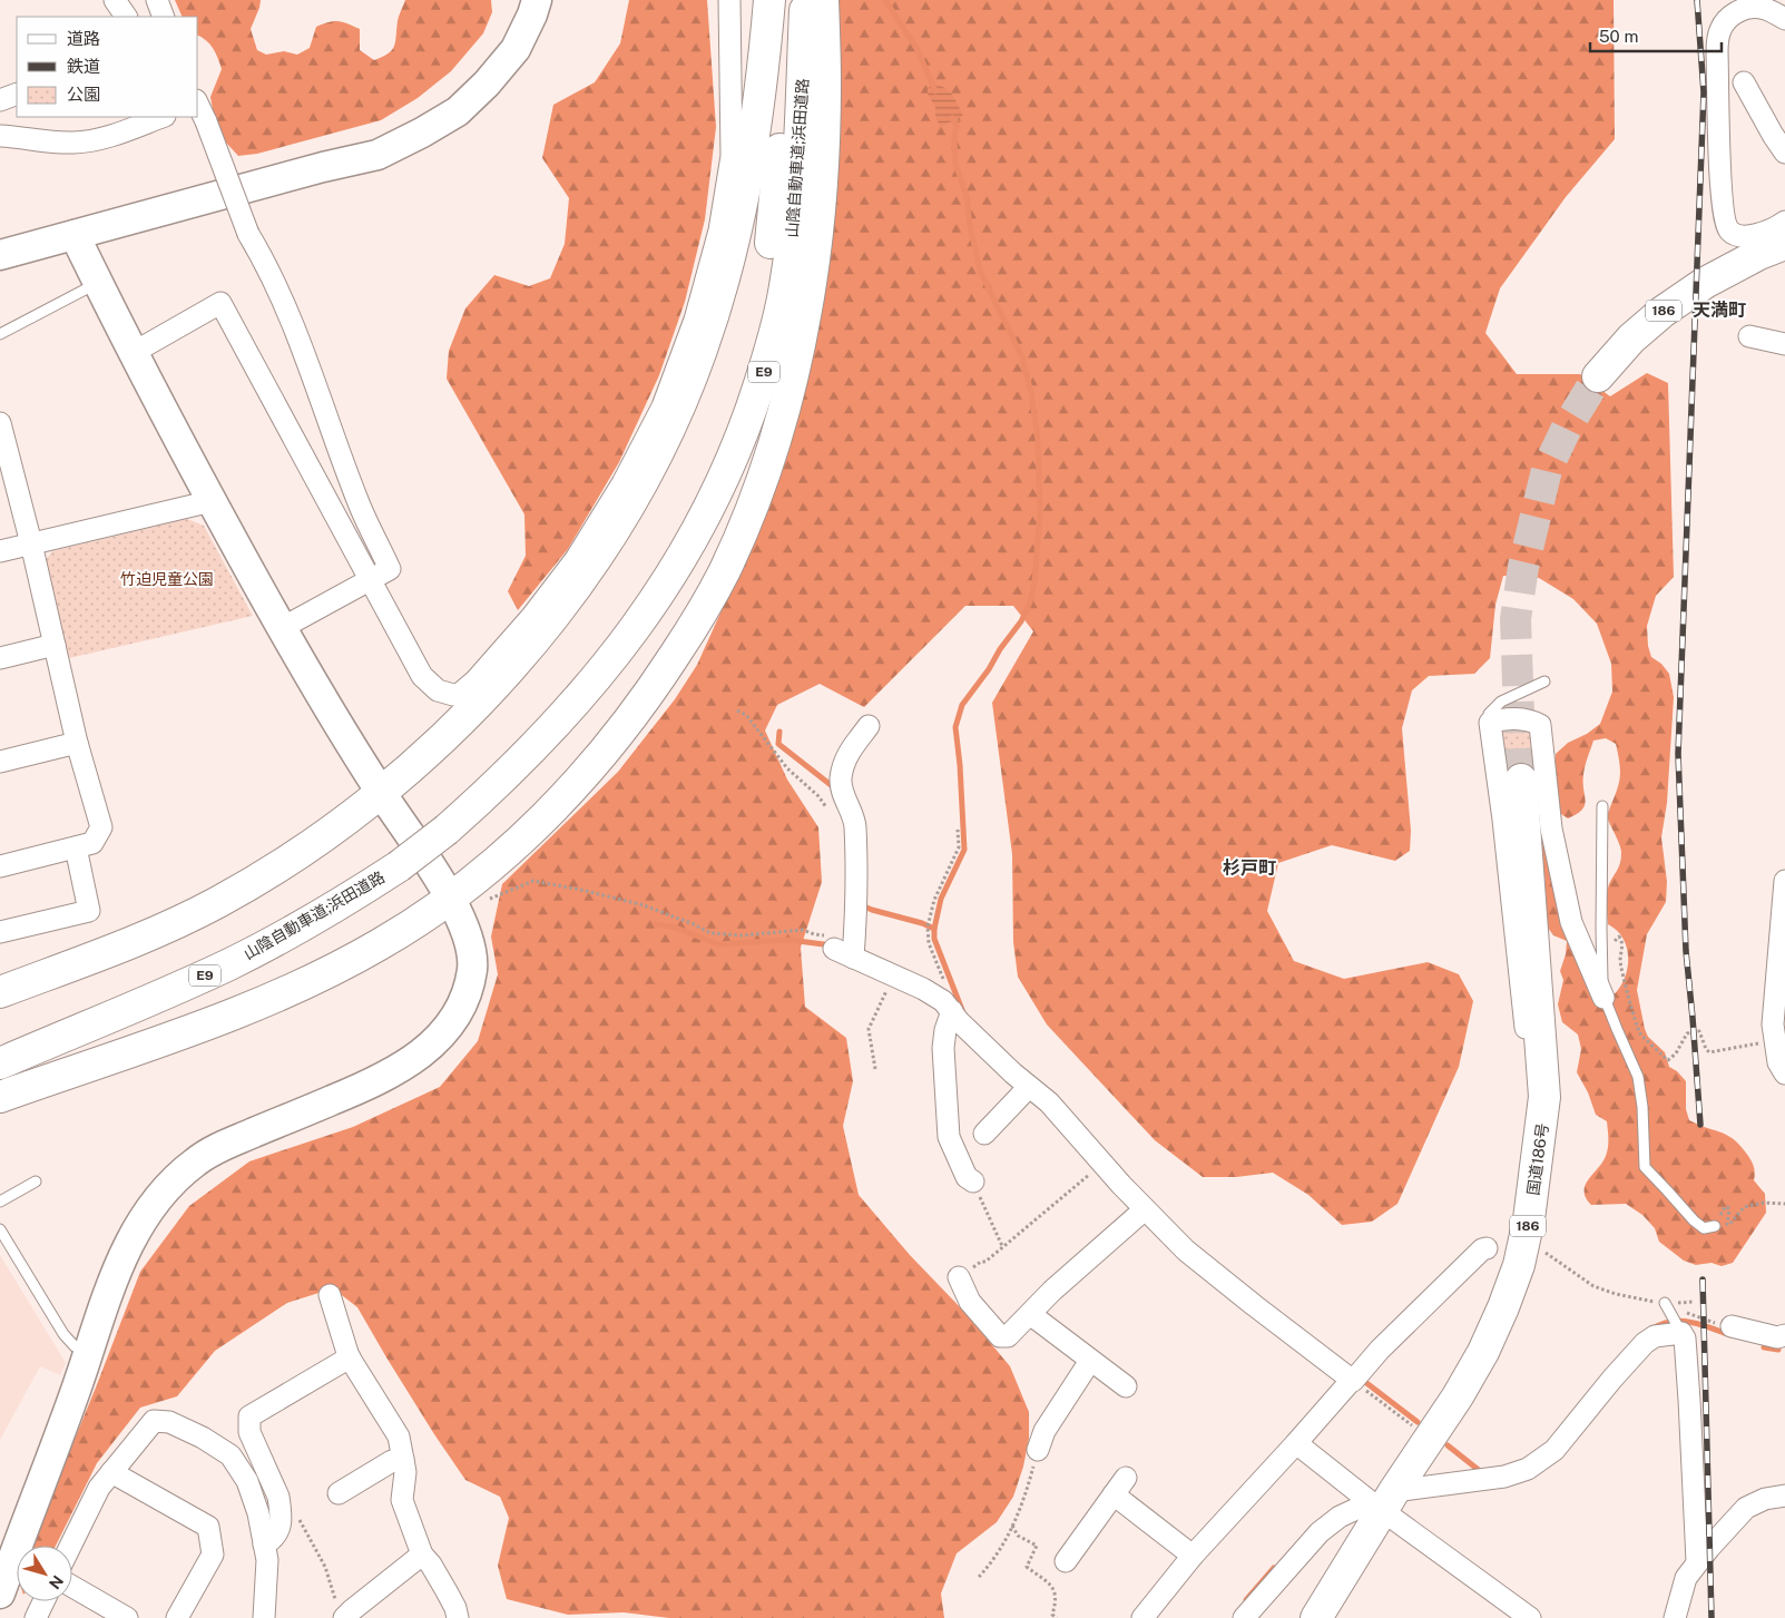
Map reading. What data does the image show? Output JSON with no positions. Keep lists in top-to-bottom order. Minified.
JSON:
{"streets":{"highway":["山陰自動車道;浜田道路","186","E9","国道186号"]},"districts":["天満町","杉戸町"],"parks":["竹迫児童公園"],"legend":["道路","鉄道","公園"],"scale_bar":"50 m","north":"bottom right"}
